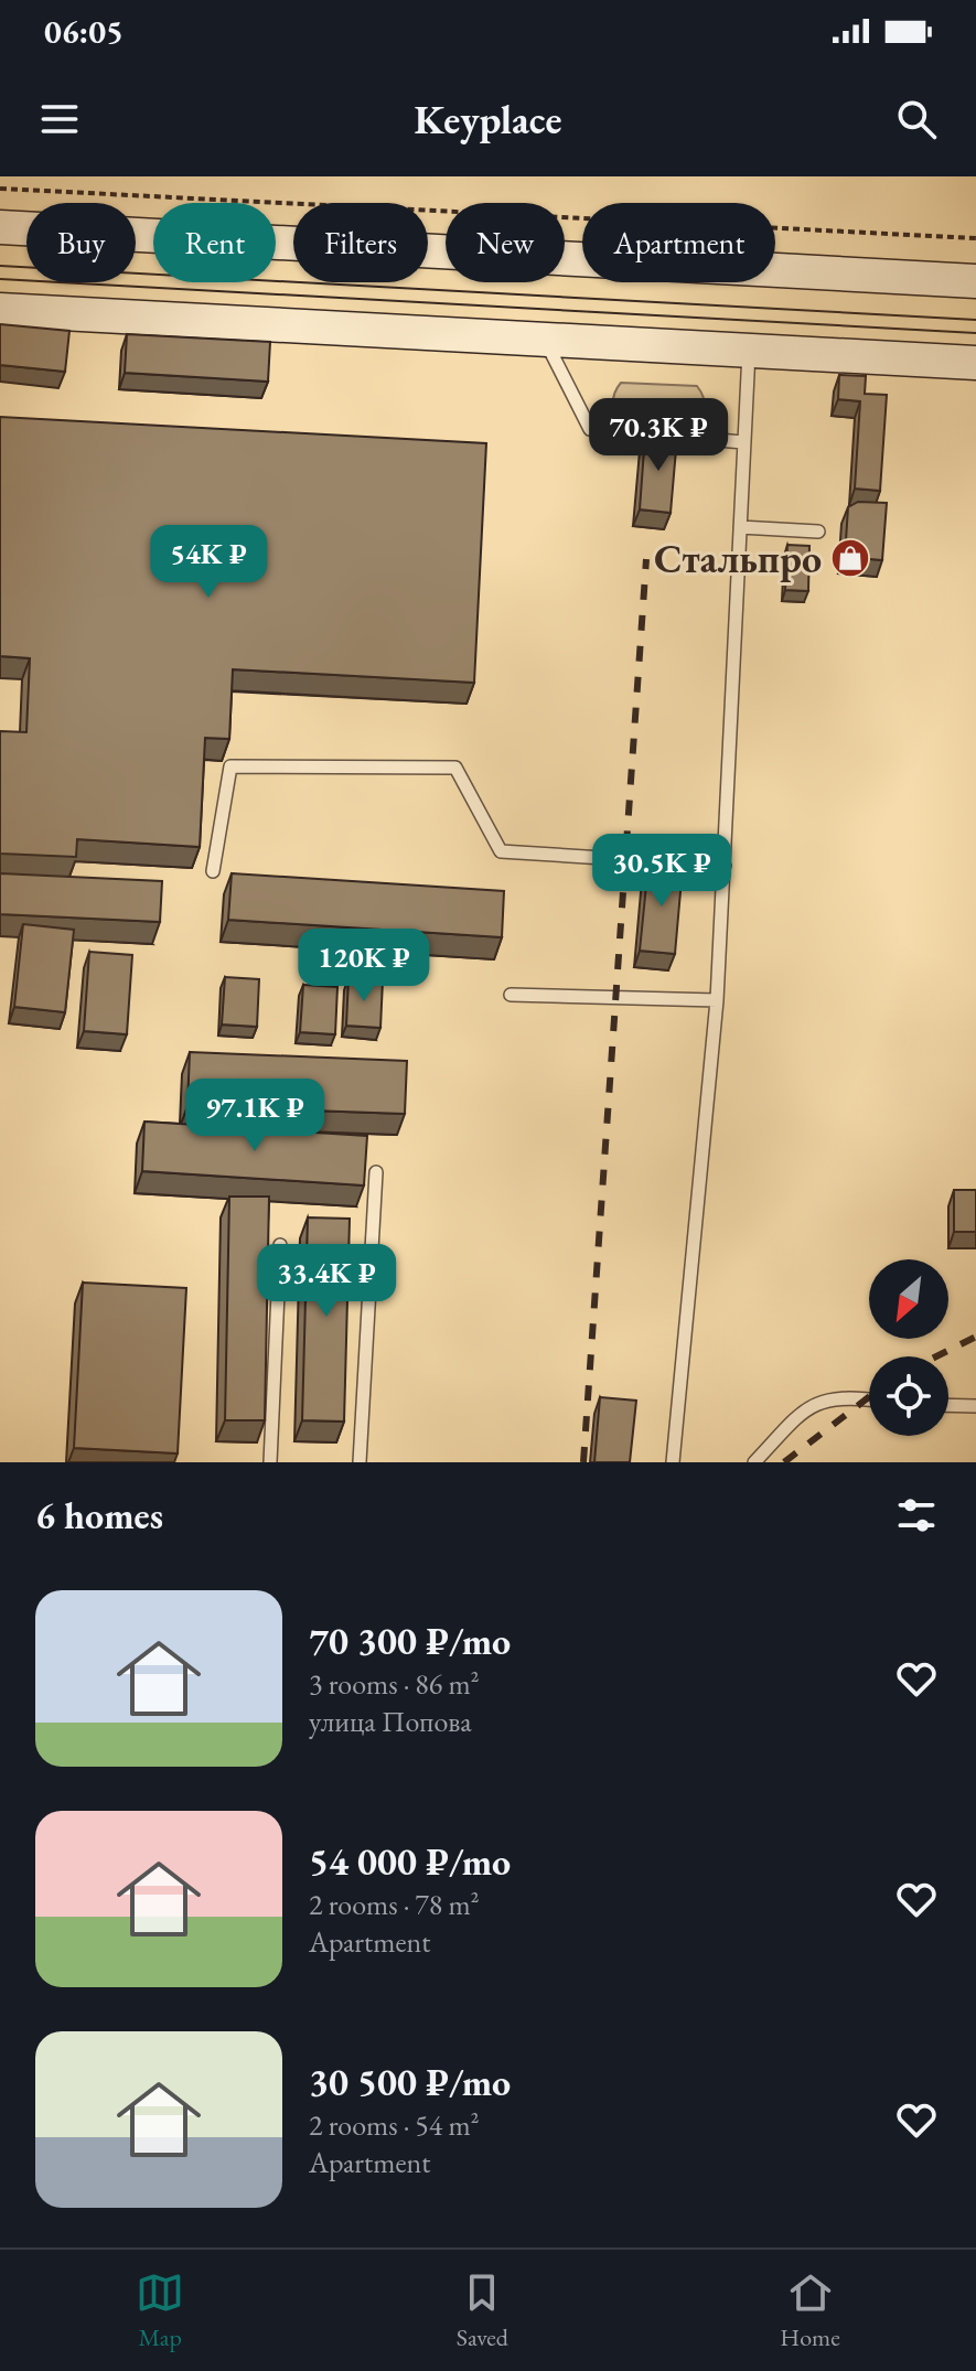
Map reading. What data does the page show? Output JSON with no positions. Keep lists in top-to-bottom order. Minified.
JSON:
{"places":{"shop":["Стальпро"]},"north":"bottom left","page":{"status":"06:05","header":"Keyplace","chip":["Buy","Rent","Filters","New","Apartment"],"price":["70.3K ₽","54K ₽","30.5K ₽","120K ₽","97.1K ₽","33.4K ₽"],"heading":"6 homes","list":[{"name":"70 300 ₽/mo","note":"3 rooms · 86 m² · улица Попова"},{"name":"54 000 ₽/mo","note":"2 rooms · 78 m² · Apartment"},{"name":"30 500 ₽/mo","note":"2 rooms · 54 m² · Apartment"}],"tabs":["Map","Saved","Home"]}}
